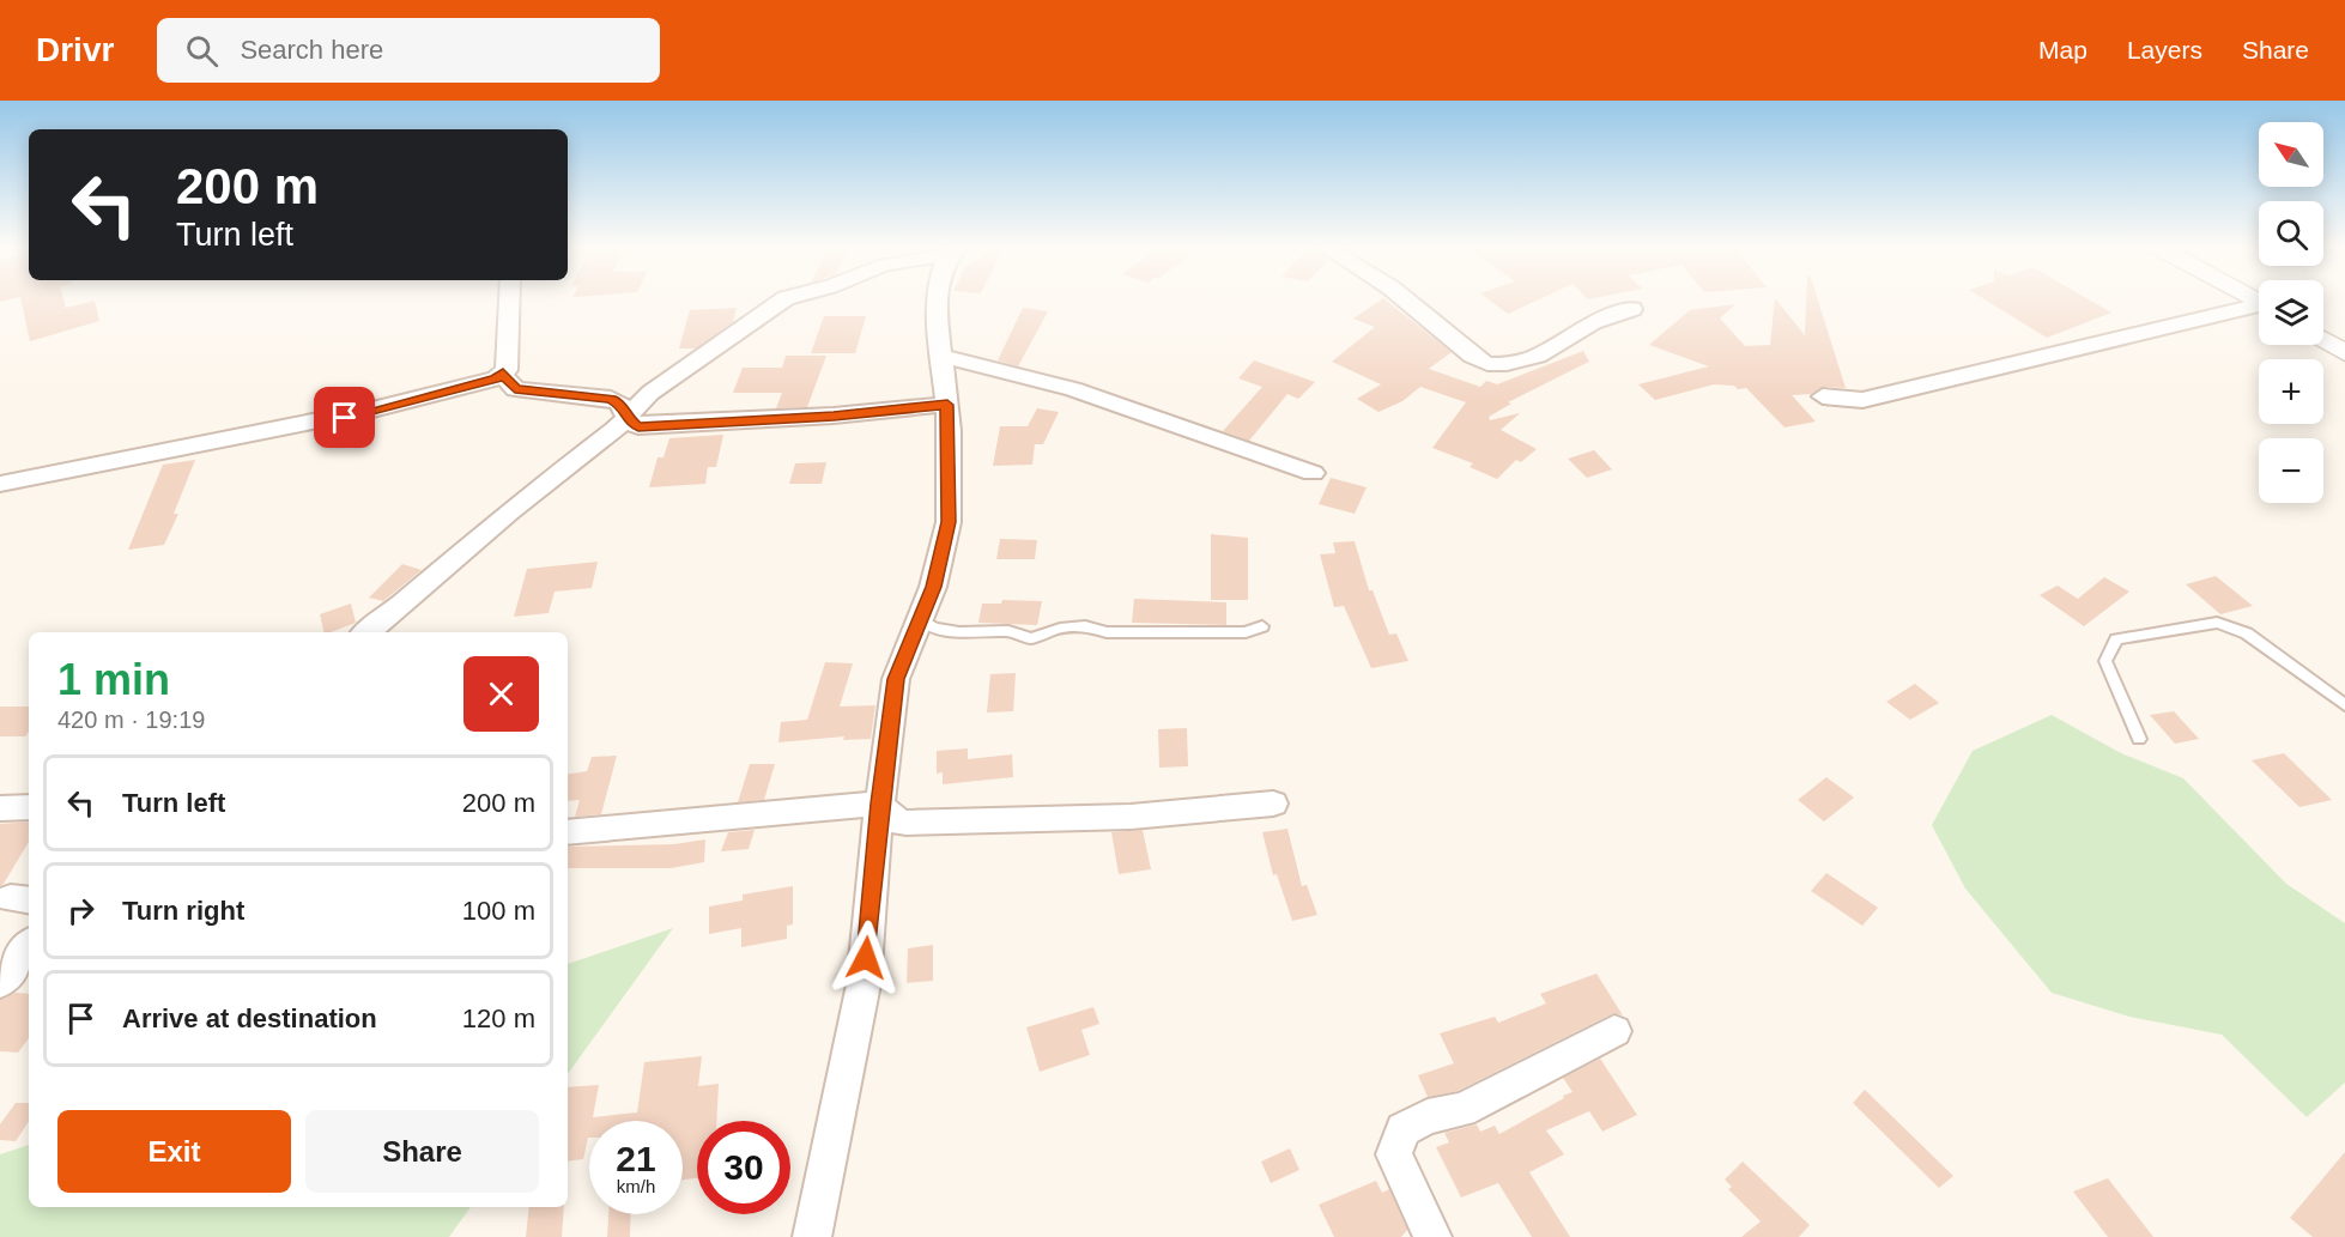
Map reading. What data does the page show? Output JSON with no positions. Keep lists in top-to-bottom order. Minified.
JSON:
{"north":"top left","page":{"header":"Drivr","search":"Search here","nav":["Map","Layers","Share"],"map_buttons":["+","−"],"turn":["200 m","Turn left"],"heading":["1 min","420 m · 19:19"],"list":[{"name":"Turn left","value":"200 m"},{"name":"Turn right","value":"100 m"},{"name":"Arrive at destination","value":"120 m"}],"buttons":["Exit","Share"],"speed":"21 km/h","limit":"30"}}
